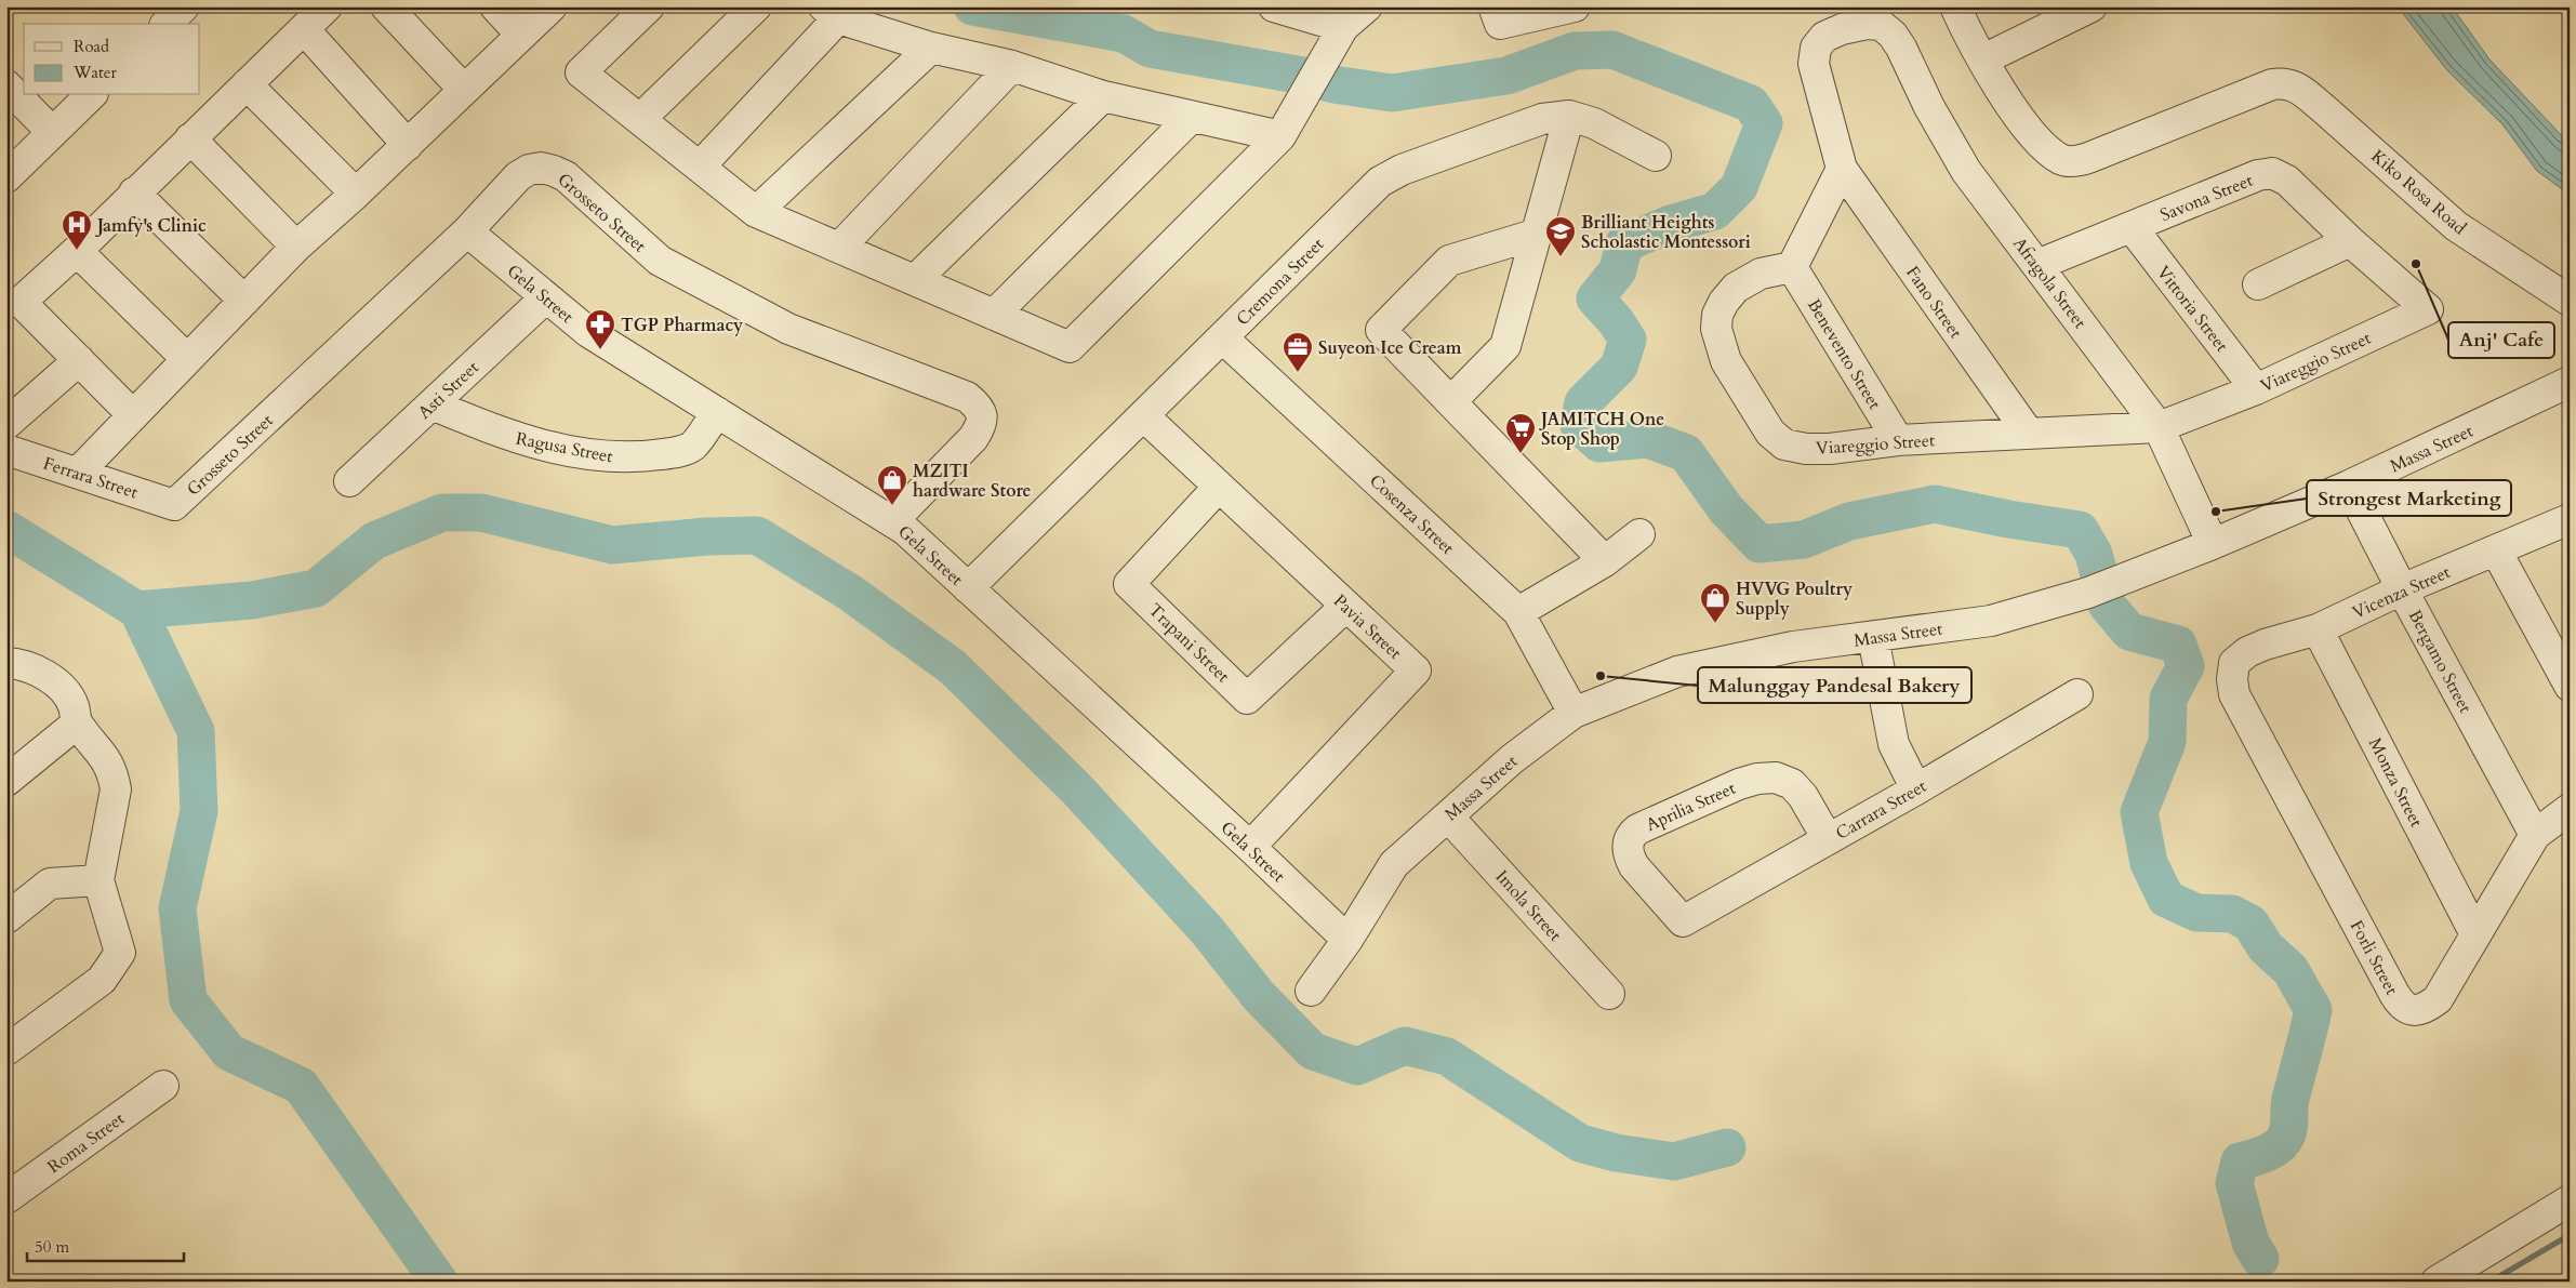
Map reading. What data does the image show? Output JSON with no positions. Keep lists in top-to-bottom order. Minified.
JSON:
{"streets":{"street":["Kiko Rosa Road","Savona Street","Grosseto Street","Cremona Street","Afragola Street","Gela Street","Fano Street","Vittoria Street","Benevento Street","Viareggio Street","Asti Street","Ragusa Street","Massa Street","Ferrara Street","Cosenza Street","Vicenza Street","Pavia Street","Trapani Street","Bergamo Street","Monza Street","Aprilia Street","Carrara Street","Imola Street","Forli Street","Roma Street"]},"crossings":[["Savona Street","Afragola Street"],["Savona Street","Vittoria Street"],["Savona Street","Viareggio Street"],["Grosseto Street","Gela Street"],["Grosseto Street","Ferrara Street"],["Cremona Street","Gela Street"],["Cremona Street","Cosenza Street"],["Cremona Street","Pavia Street"],["Afragola Street","Fano Street"],["Afragola Street","Viareggio Street"],["Afragola Street","Massa Street"],["Gela Street","Asti Street"],["Gela Street","Ragusa Street"],["Gela Street","Massa Street"],["Gela Street","Pavia Street"],["Fano Street","Viareggio Street"],["Vittoria Street","Viareggio Street"],["Benevento Street","Viareggio Street"],["Asti Street","Ragusa Street"],["Massa Street","Cosenza Street"],["Massa Street","Bergamo Street"],["Massa Street","Imola Street"],["Vicenza Street","Bergamo Street"],["Vicenza Street","Monza Street"],["Vicenza Street","Forli Street"],["Pavia Street","Trapani Street"],["Bergamo Street","Forli Street"],["Monza Street","Forli Street"],["Aprilia Street","Carrara Street"]],"places":{"hospital":["Jamfy's Clinic"],"school or university":["Brilliant Heights Scholastic Montessori"],"other":["Anj' Cafe","Strongest Marketing","Malunggay Pandesal Bakery"],"pharmacy":["TGP Pharmacy"],"office":["Suyeon Ice Cream"],"supermarket":["JAMITCH One Stop Shop"],"shop":["MZITI hardware Store","HVVG Poultry Supply"]},"legend":["Road","Water"],"scale_bar":"50 m"}
